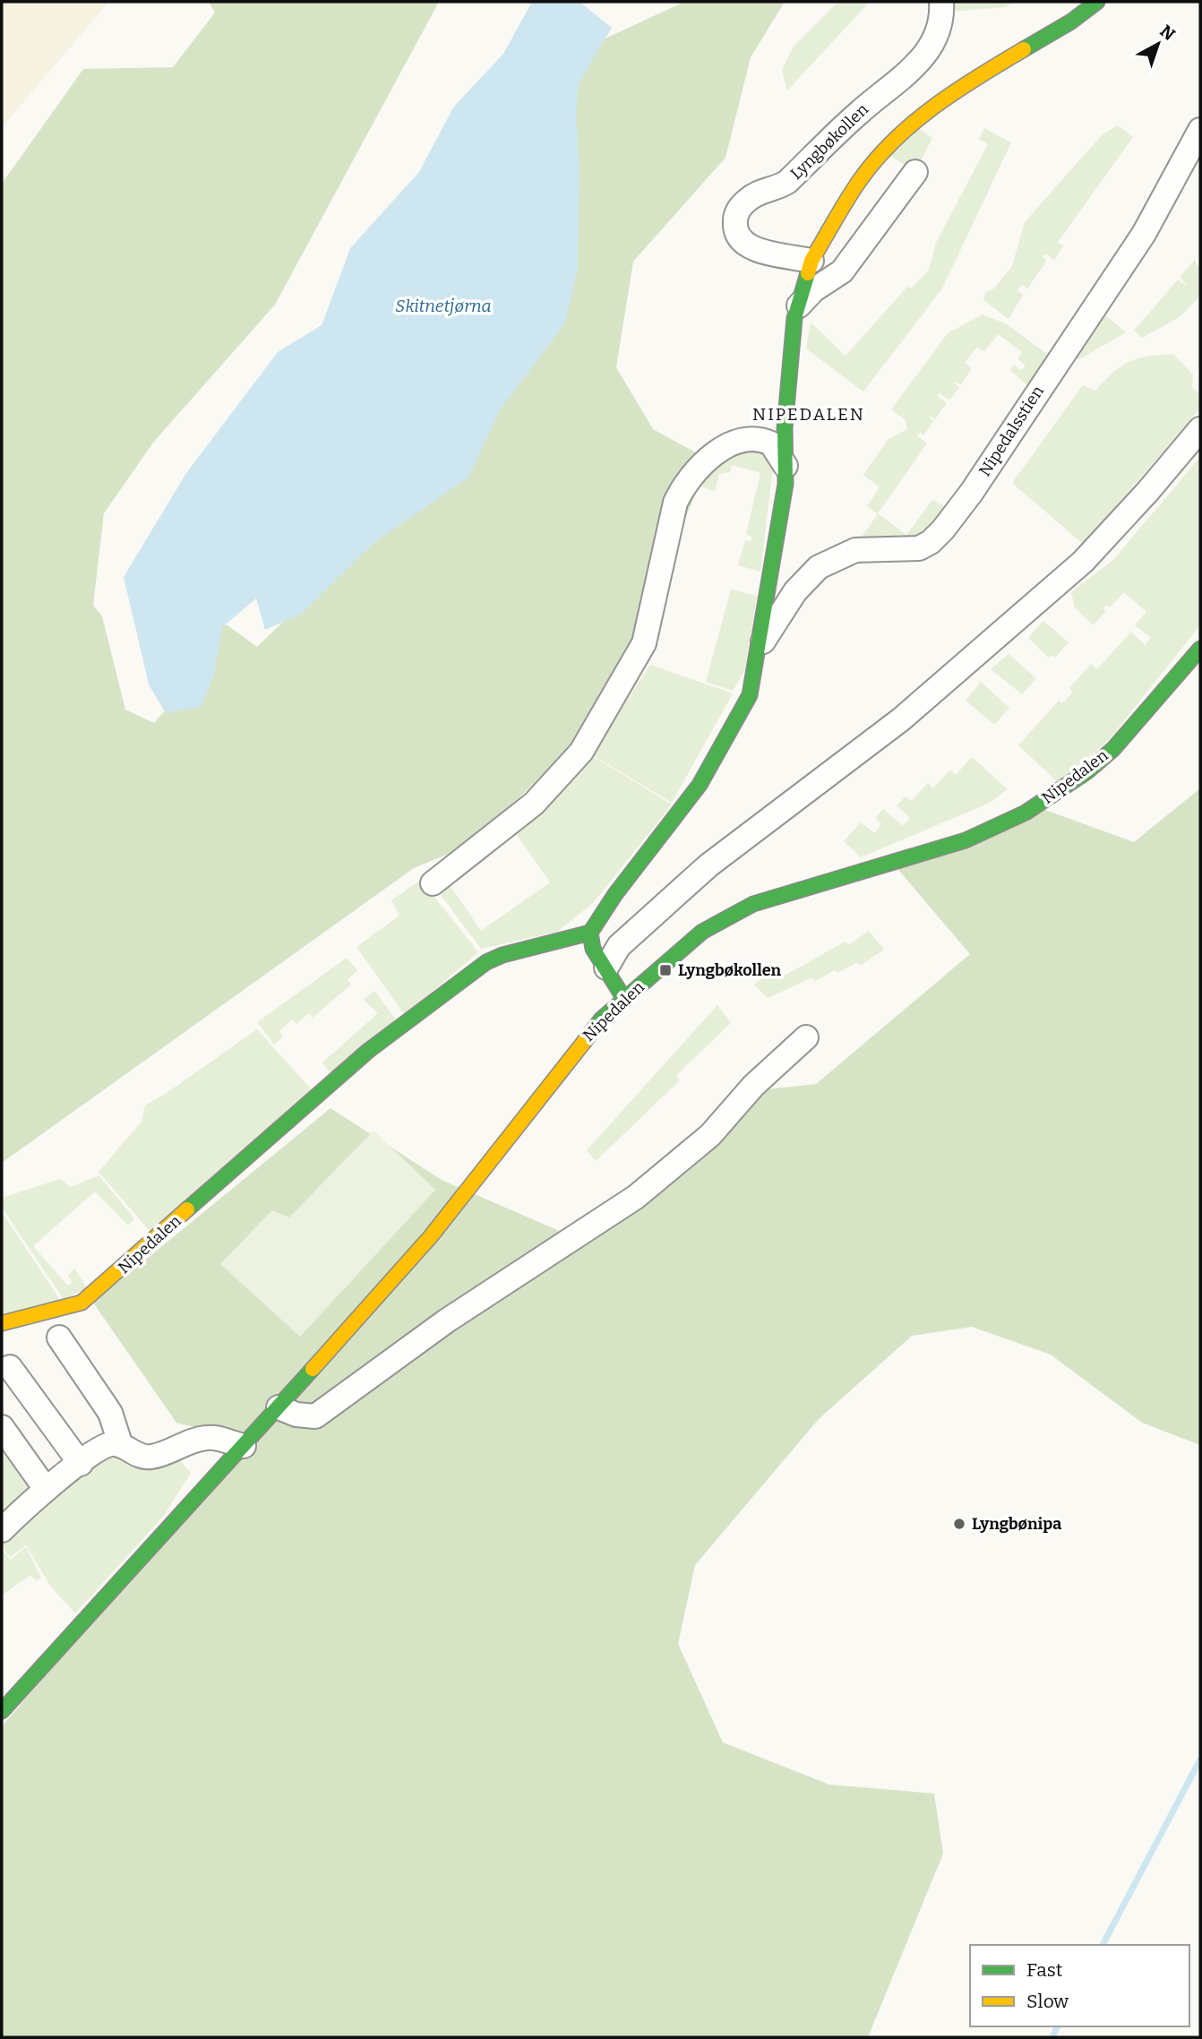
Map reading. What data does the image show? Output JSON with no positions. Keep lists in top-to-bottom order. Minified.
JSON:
{"streets":{"street":["Lyngbøkollen","Nipedalsstien","Nipedalen"]},"districts":["NIPEDALEN"],"water":["Skitnetjørna"],"places":{"transit":["Lyngbøkollen"],"other":["Lyngbønipa"]},"legend":["Fast","Slow"],"north":"top right"}
